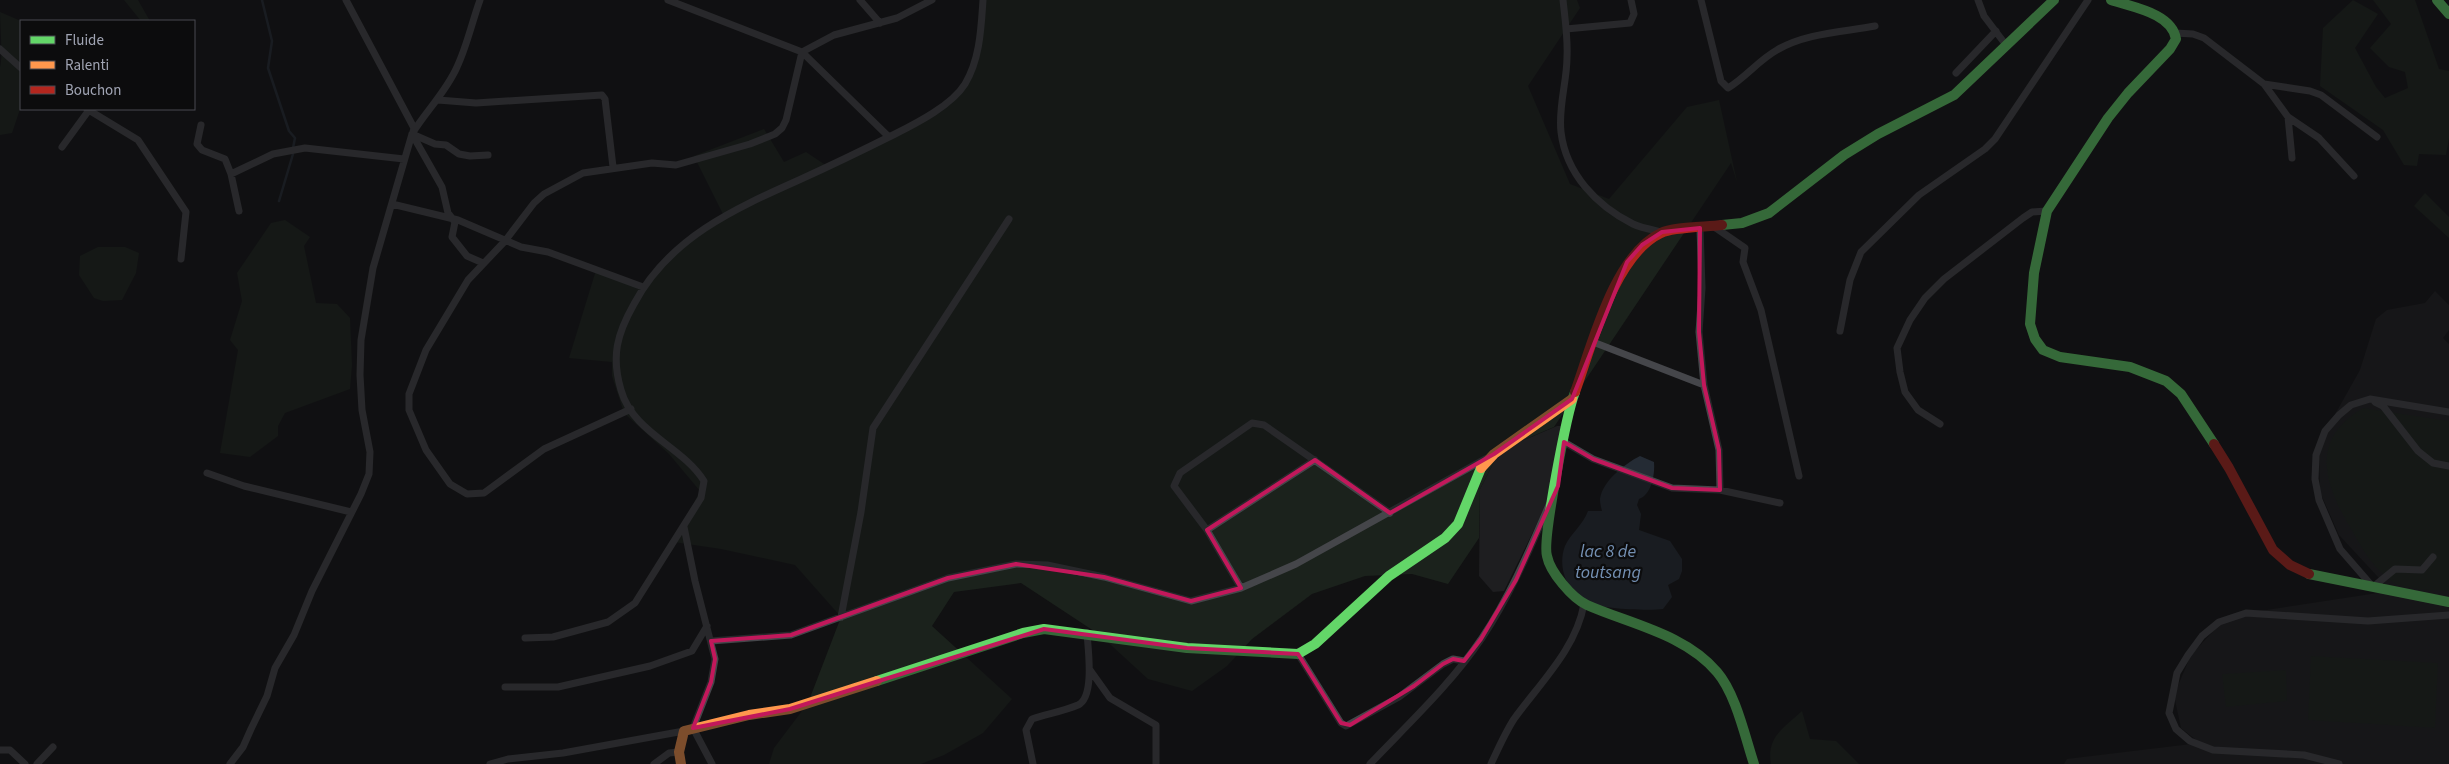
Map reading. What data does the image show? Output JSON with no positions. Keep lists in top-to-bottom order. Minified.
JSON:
{"water":["lac 8 de toutsang"],"legend":["Fluide","Ralenti","Bouchon"]}
